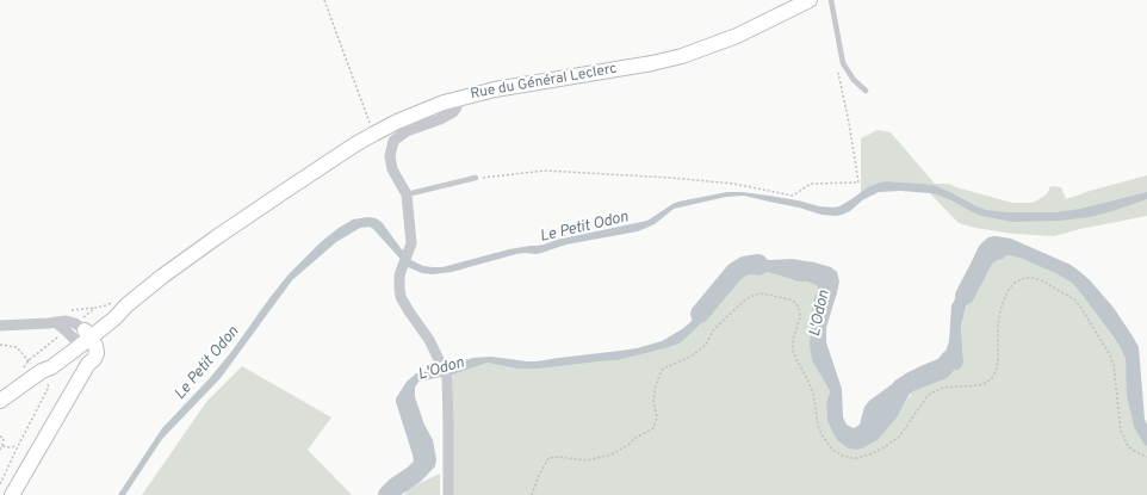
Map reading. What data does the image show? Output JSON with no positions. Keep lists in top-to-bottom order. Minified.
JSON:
{"streets":{"main road":["Rue du Général Leclerc"]},"water":["Le Petit Odon","L'Odon"]}
